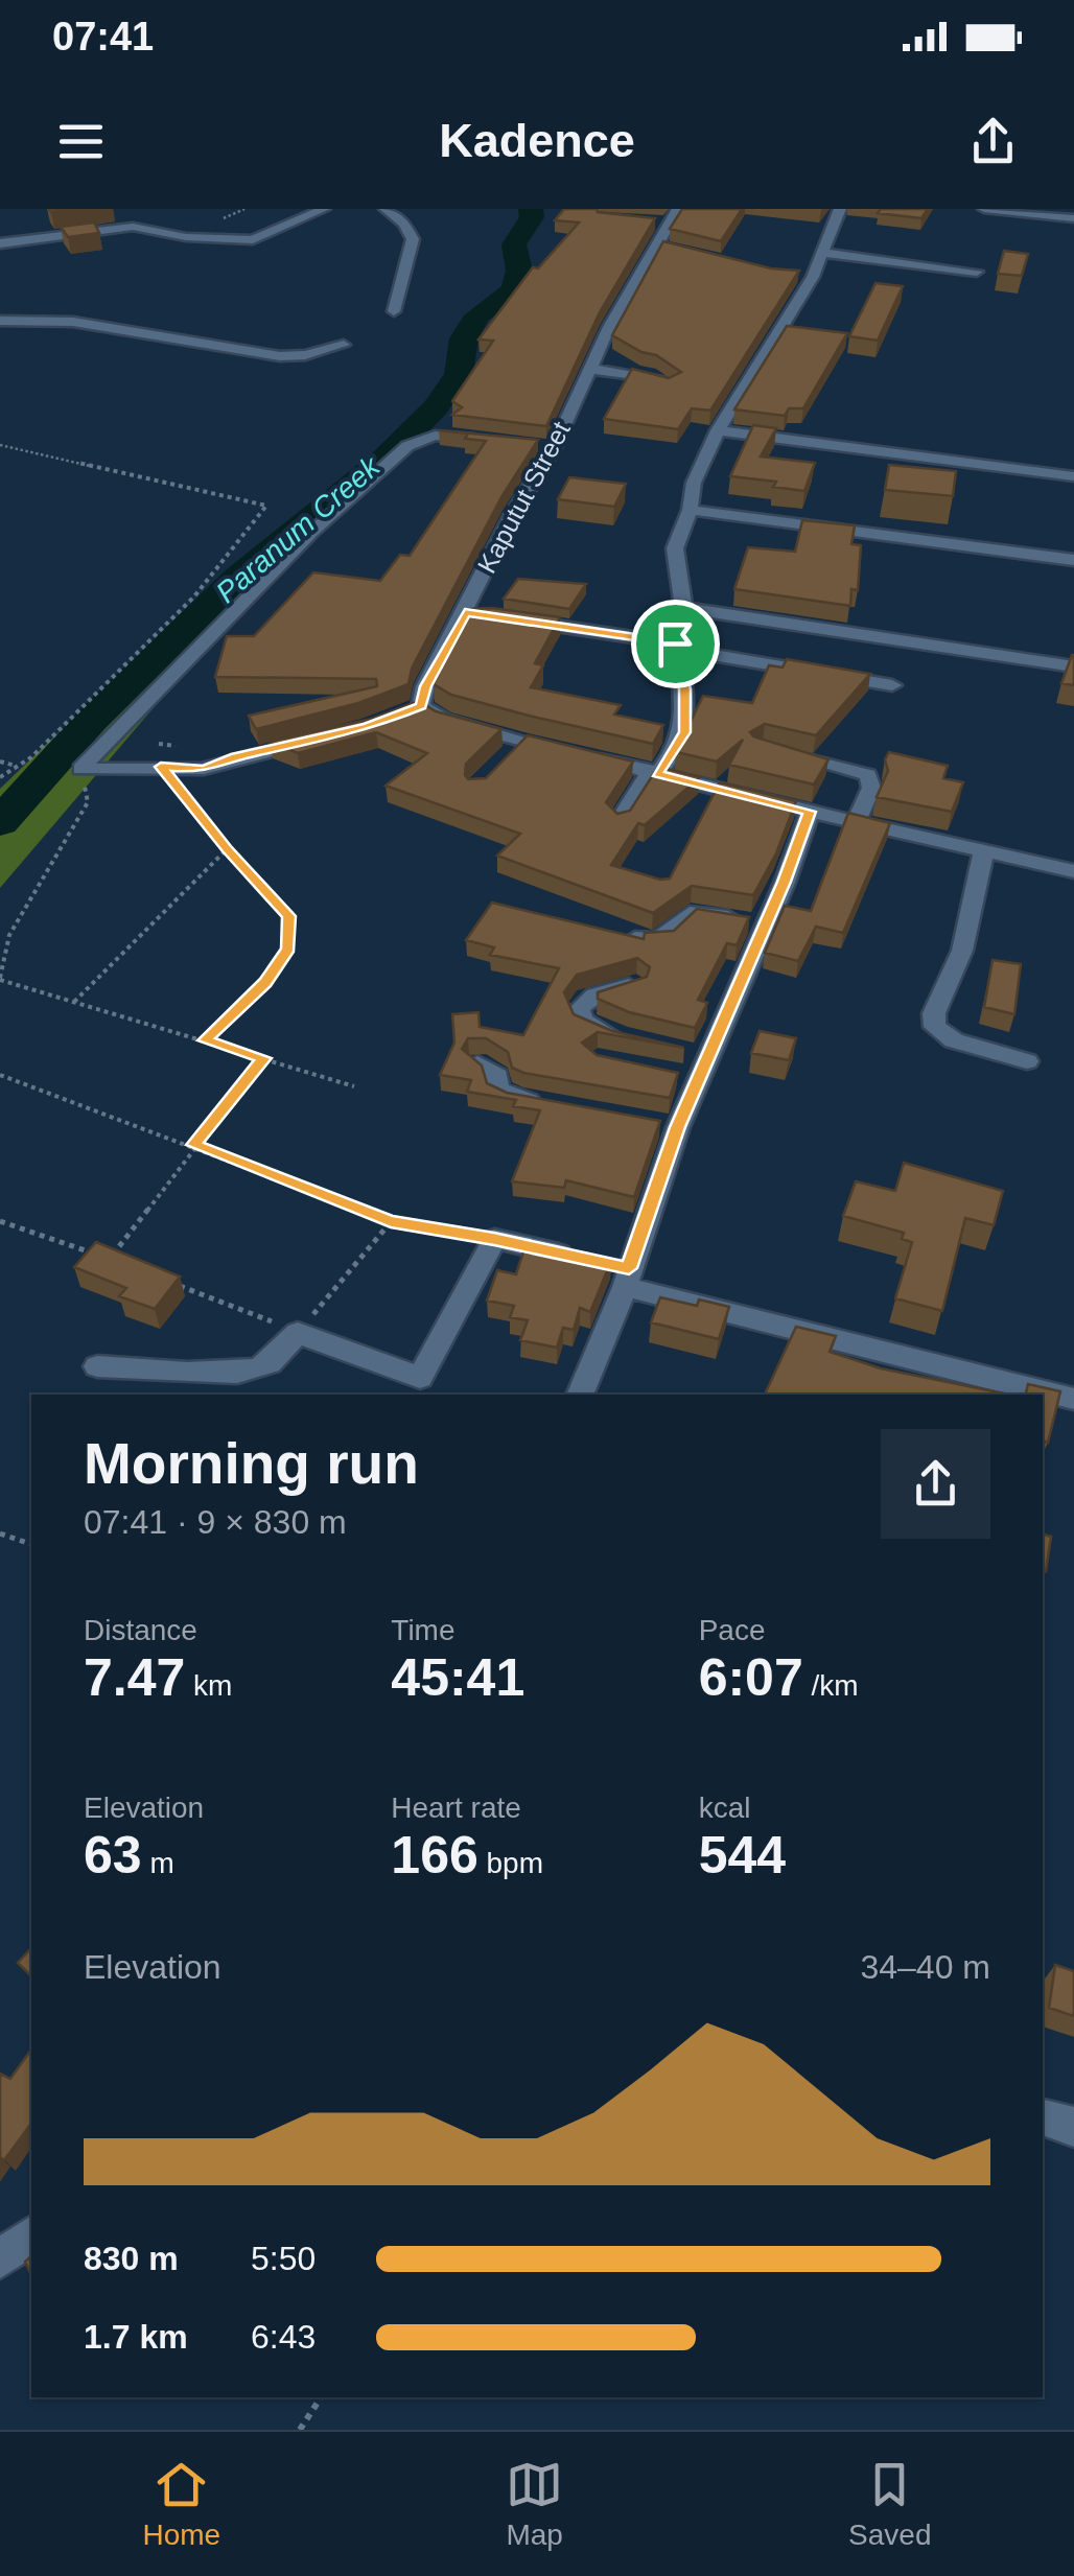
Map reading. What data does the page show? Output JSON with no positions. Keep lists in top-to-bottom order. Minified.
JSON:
{"streets":{"street":["Kaputut Street"]},"water":["Paranum Creek"],"page":{"status":"07:41","header":"Kadence","heading":["Morning run","07:41 · 9 × 830 m"],"stats":[["Distance","7.47 km"],["Time","45:41"],["Pace","6:07 /km"],["Elevation","63 m"],["Heart rate","166 bpm"],["kcal","544"]],"chart":["Elevation","34–40 m"],"list":[{"name":"830 m","note":"5:50"},{"name":"1.7 km","note":"6:43"}],"tabs":["Home","Map","Saved"]}}
